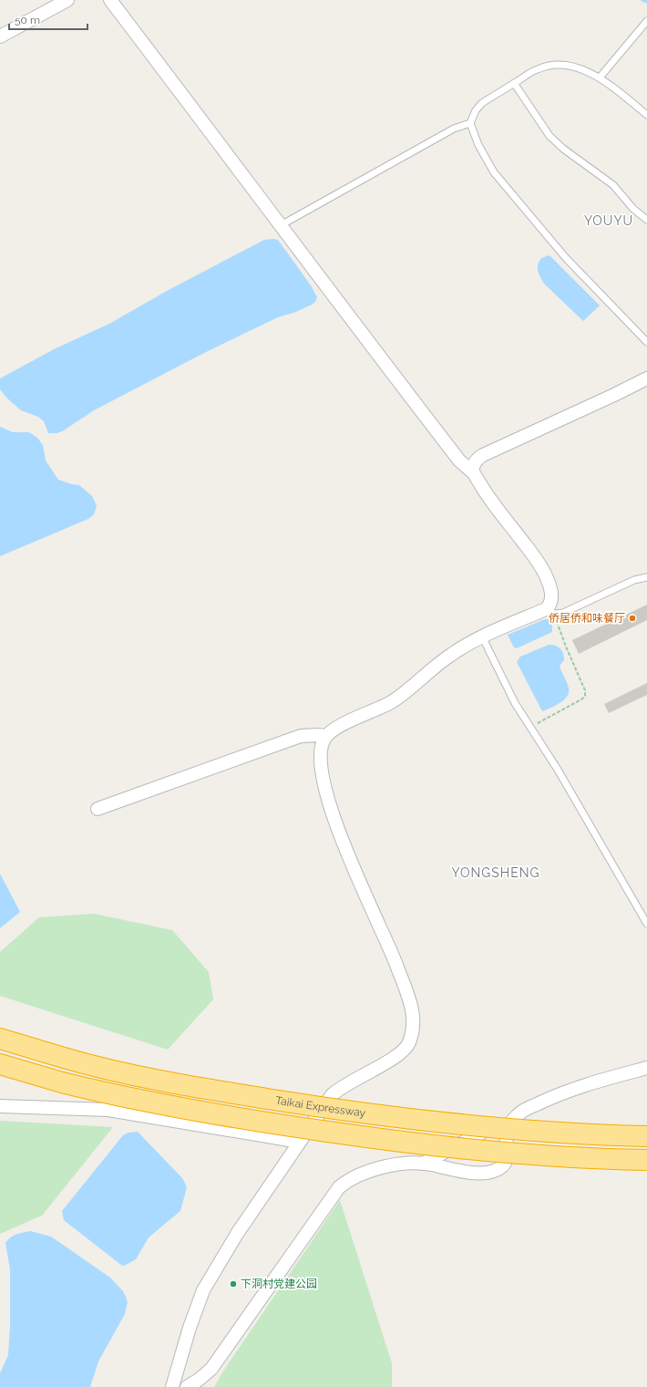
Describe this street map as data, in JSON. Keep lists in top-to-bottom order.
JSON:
{
  "streets": {
    "highway": ["Taikai Expressway"]
  },
  "districts": ["YOUYU", "YONGSHENG"],
  "places": ["侨居侨和味餐厅", "下洞村党建公园"],
  "scale_bar": "50 m"
}
